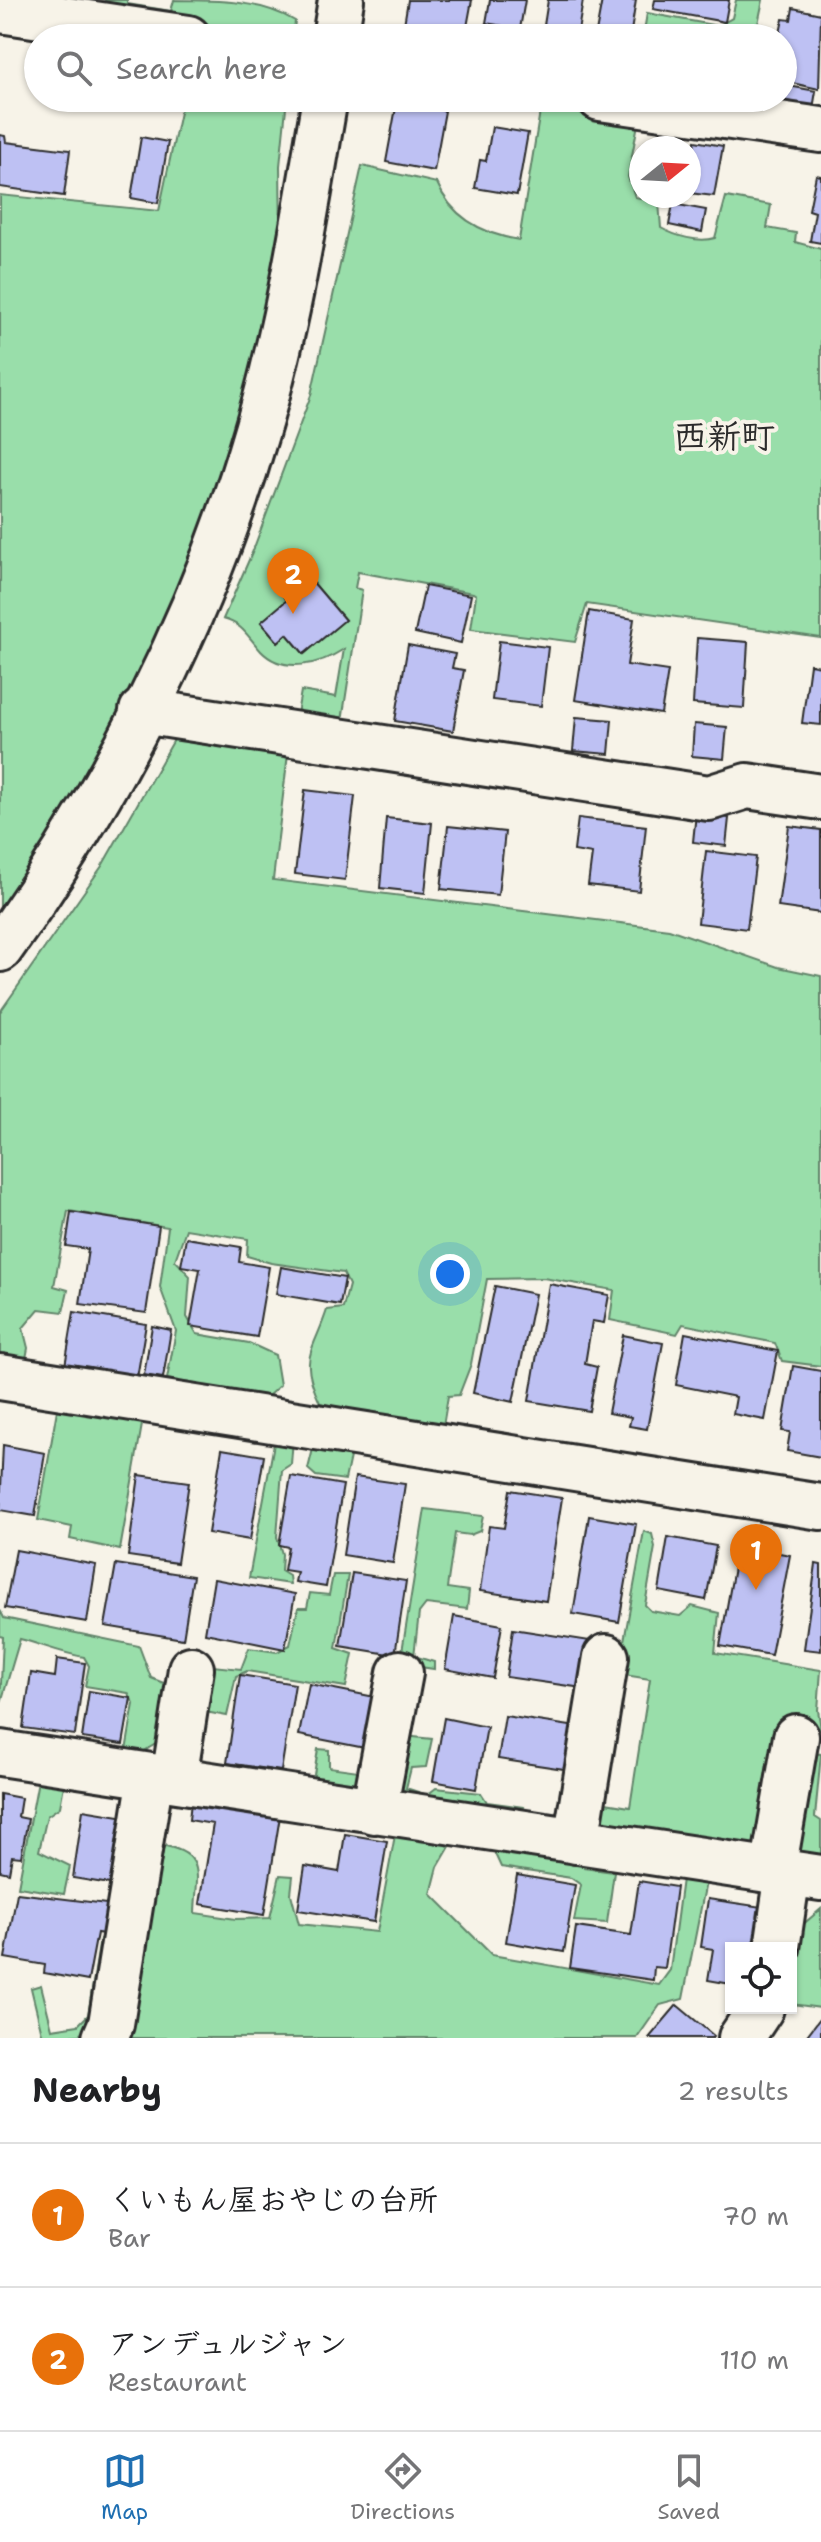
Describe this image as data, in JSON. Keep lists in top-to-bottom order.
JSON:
{
  "districts": ["西新町"],
  "north": "right",
  "page": {
    "search": "Search here",
    "pins": ["2", "1"],
    "heading": ["Nearby", "2 results"],
    "list": [
      {
        "mark": "1",
        "name": "くいもん屋おやじの台所",
        "note": "Bar",
        "value": "70 m"
      },
      {
        "mark": "2",
        "name": "アンデュルジャン",
        "note": "Restaurant",
        "value": "110 m"
      }
    ],
    "nav": ["Map", "Directions", "Saved"]
  }
}
